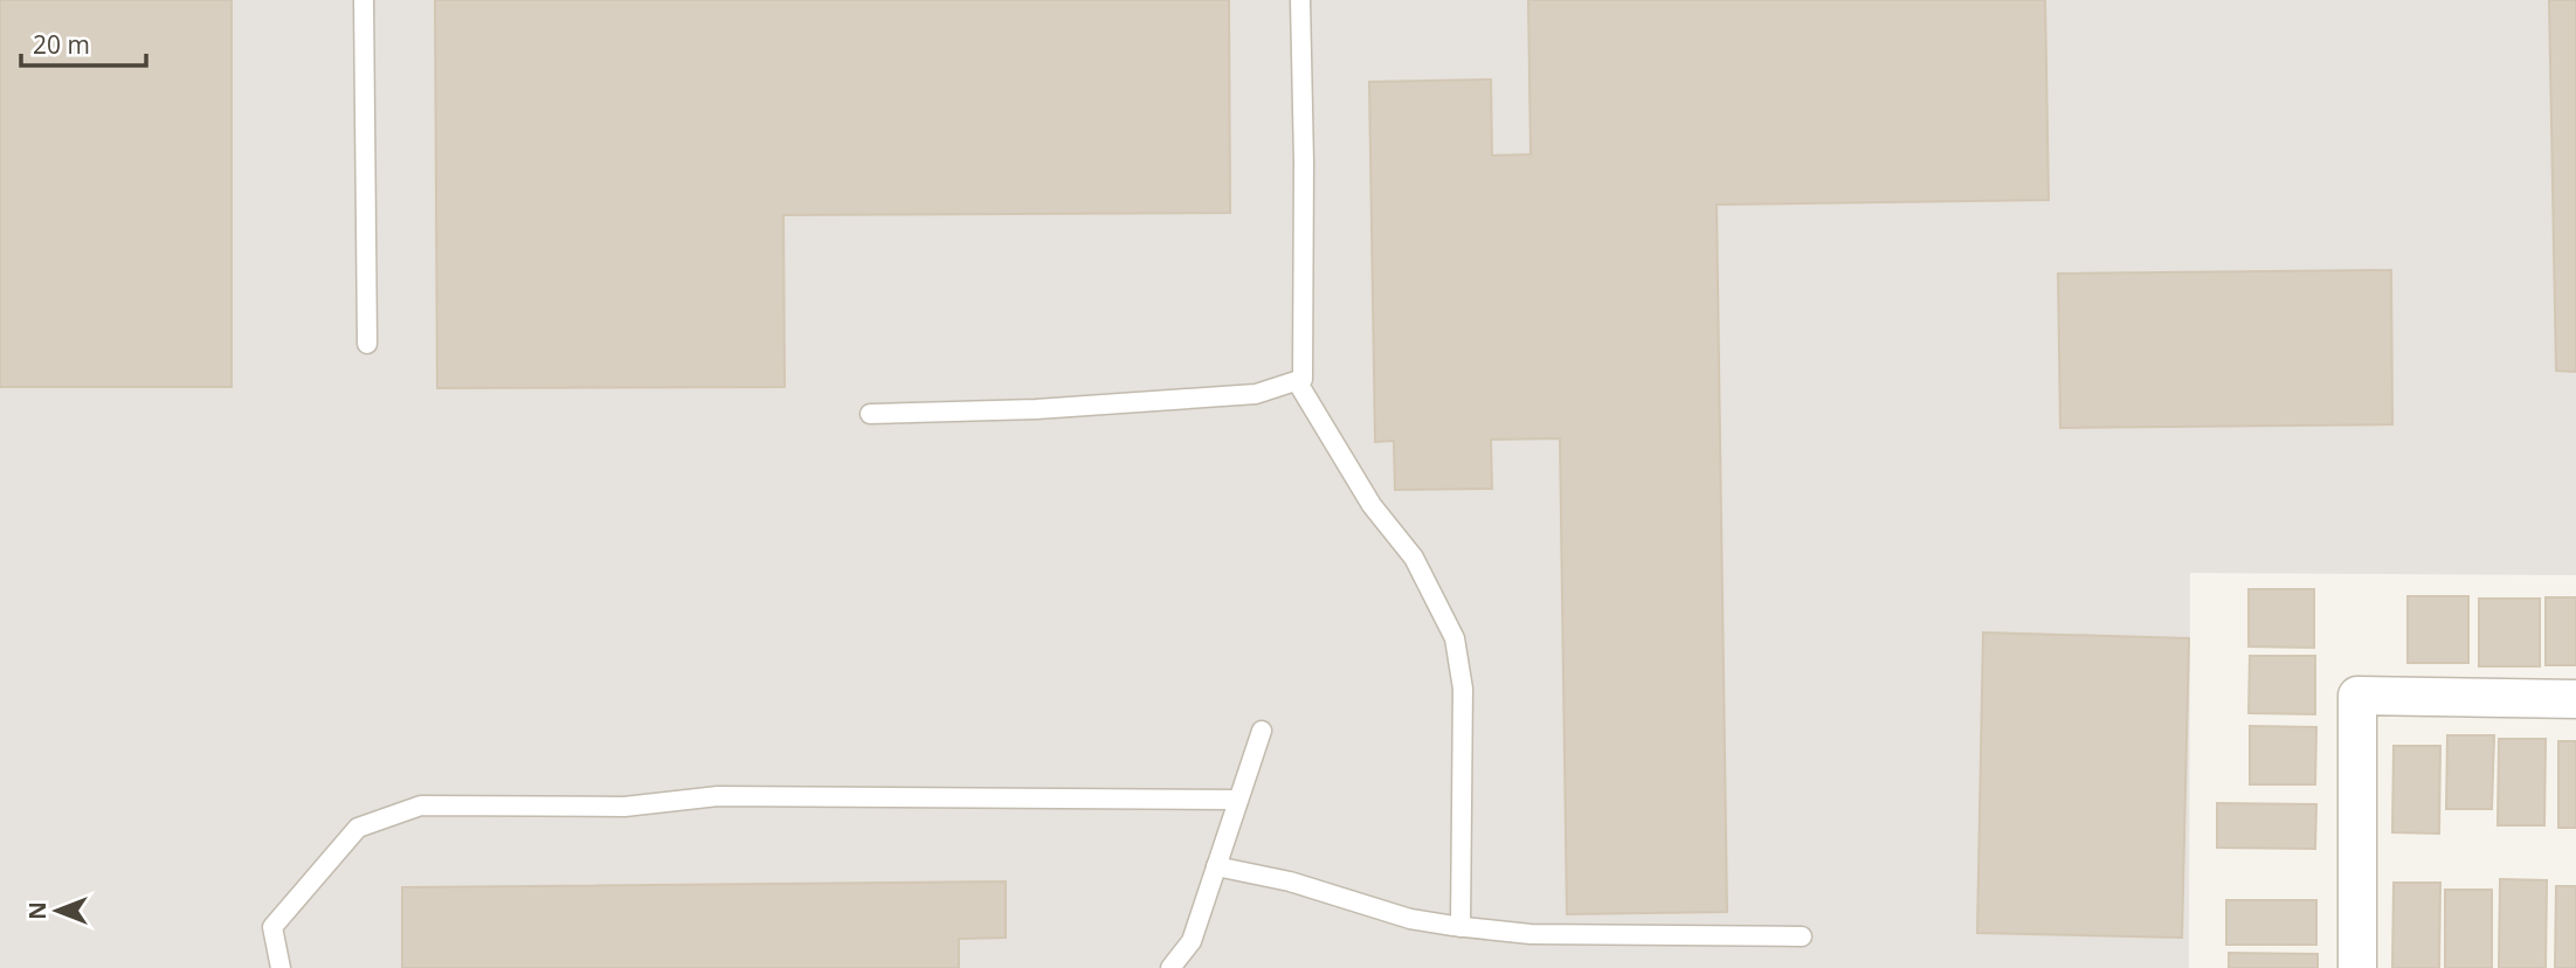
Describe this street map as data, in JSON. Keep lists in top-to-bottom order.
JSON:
{
  "scale_bar": "20 m",
  "north": "left"
}
